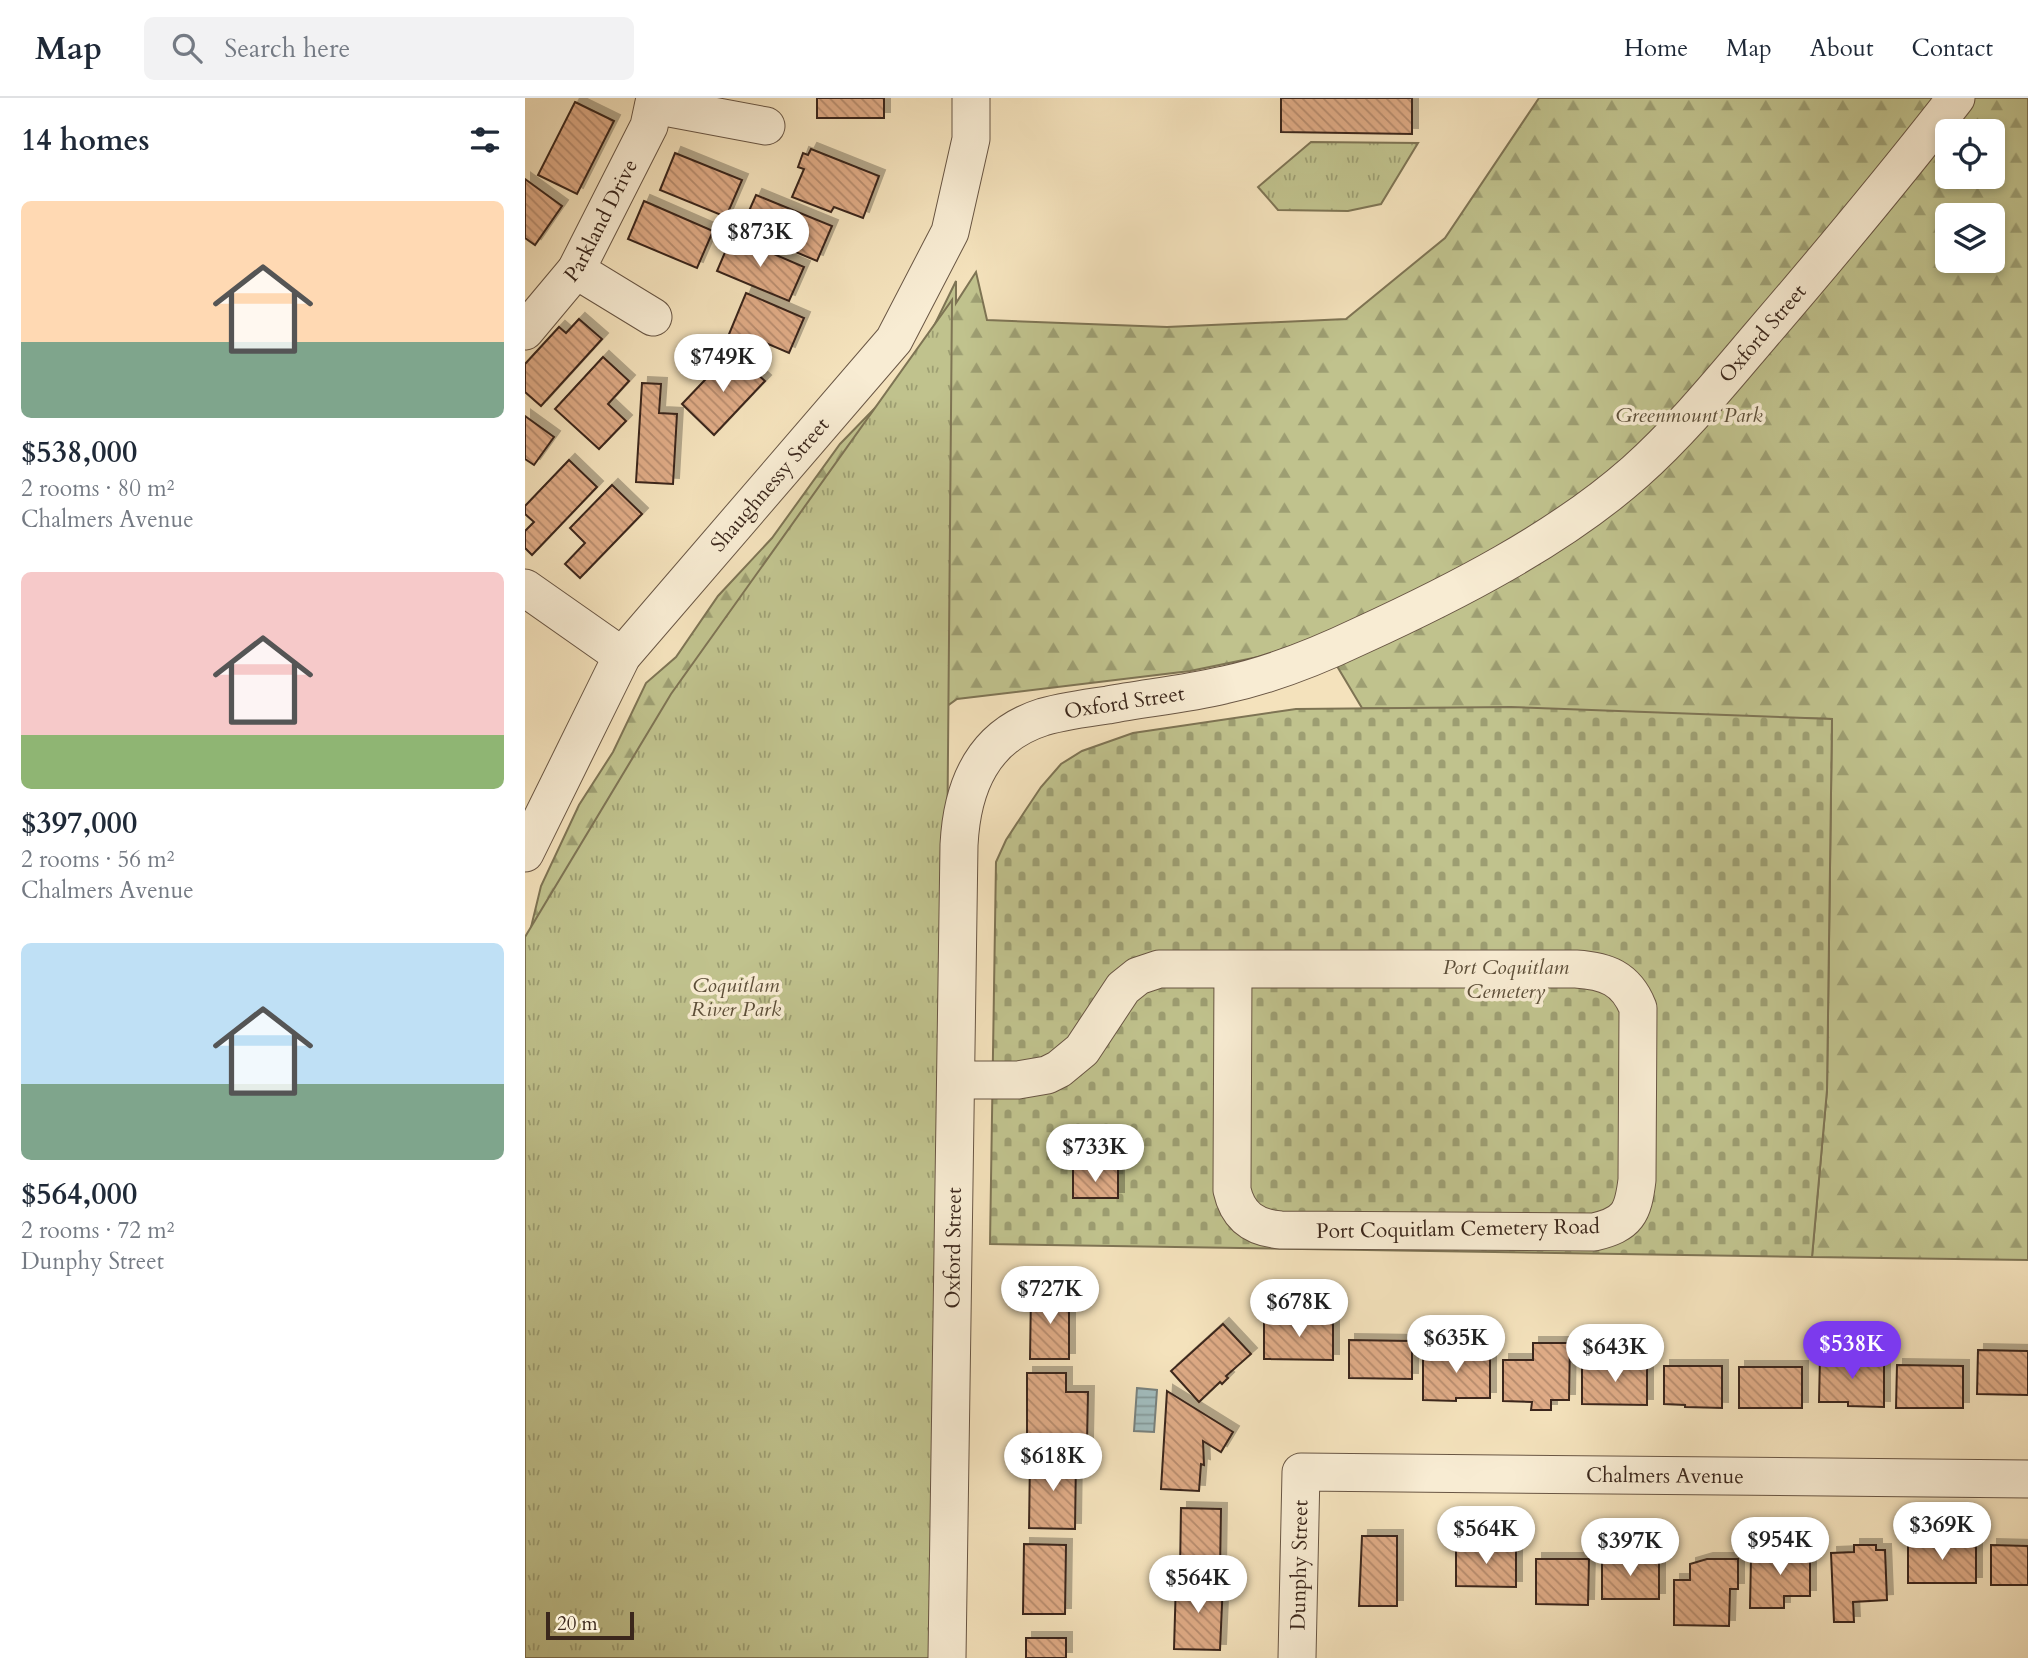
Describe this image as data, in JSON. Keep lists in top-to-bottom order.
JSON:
{
  "streets": {
    "street": [
      "Parkland Drive",
      "Oxford Street",
      "Shaughnessy Street",
      "Port Coquitlam Cemetery Road",
      "Chalmers Avenue",
      "Dunphy Street"
    ]
  },
  "crossings": [
    ["Oxford Street", "Port Coquitlam Cemetery Road"],
    ["Chalmers Avenue", "Dunphy Street"]
  ],
  "parks": ["Greenmount Park", "Port Coquitlam Cemetery", "Coquitlam River Park"],
  "scale_bar": "20 m",
  "page": {
    "header": "Map",
    "search": "Search here",
    "nav": [
      "Home",
      "Map",
      "About",
      "Contact"
    ],
    "heading": "14 homes",
    "list": [
      {
        "name": "$538,000",
        "note": "2 rooms · 80 m² · Chalmers Avenue"
      },
      {
        "name": "$397,000",
        "note": "2 rooms · 56 m² · Chalmers Avenue"
      },
      {
        "name": "$564,000",
        "note": "2 rooms · 72 m² · Dunphy Street"
      }
    ],
    "price": [
      "$873K",
      "$749K",
      "$733K",
      "$727K",
      "$678K",
      "$635K",
      "$538K",
      "$643K",
      "$618K",
      "$369K",
      "$564K",
      "$954K",
      "$397K",
      "$564K"
    ],
    "scale": "20 m"
  }
}
